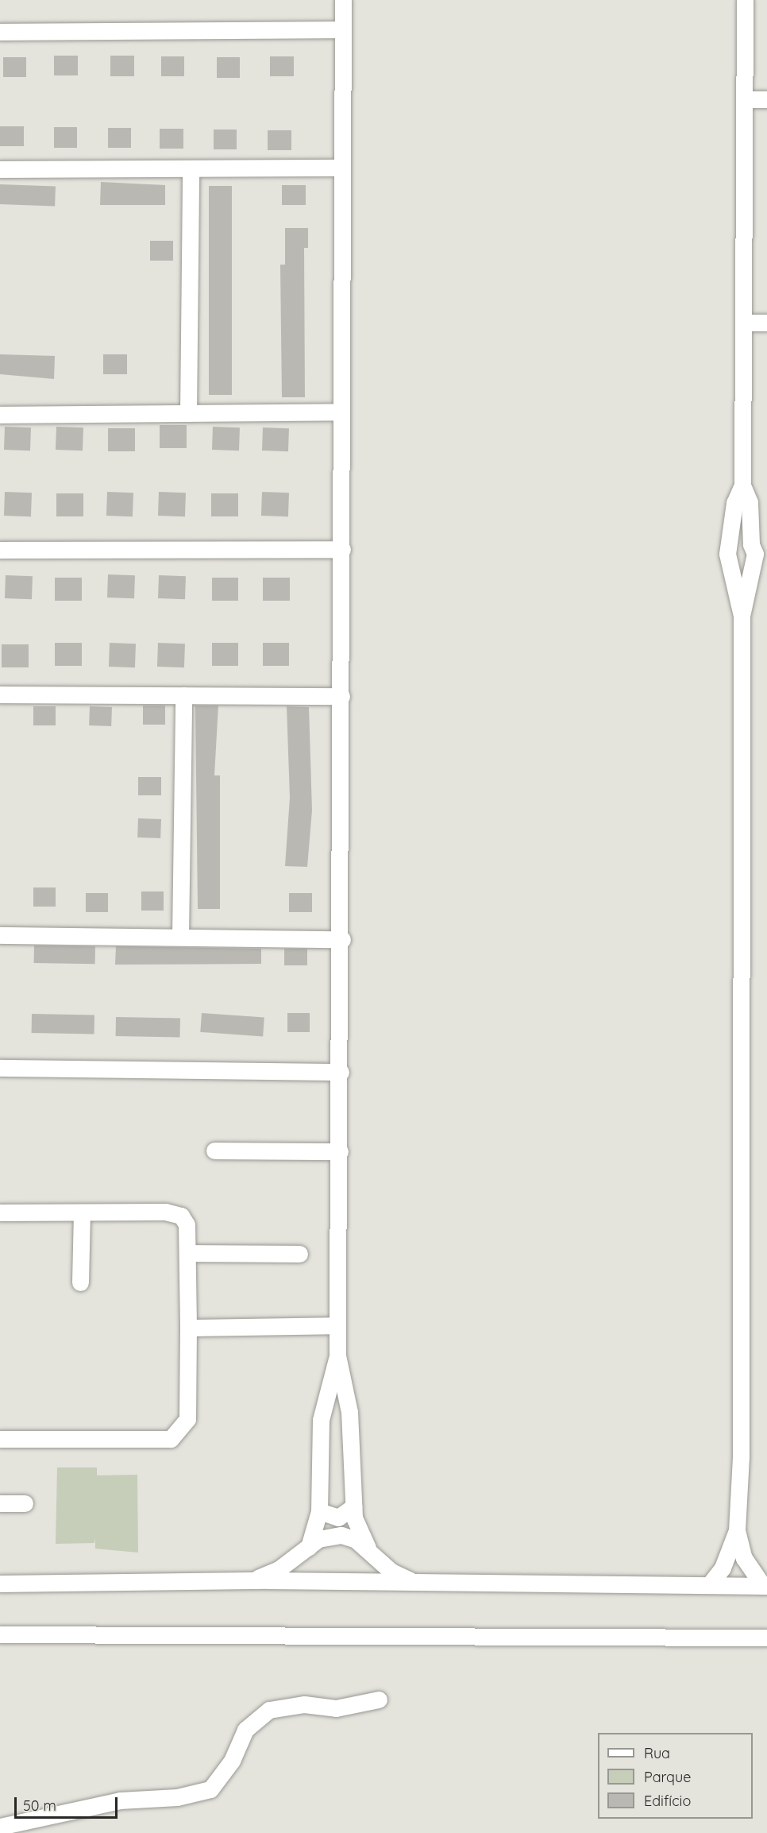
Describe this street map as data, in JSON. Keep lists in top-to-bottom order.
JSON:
{
  "legend": ["Rua", "Parque", "Edifício"],
  "scale_bar": "50 m"
}
